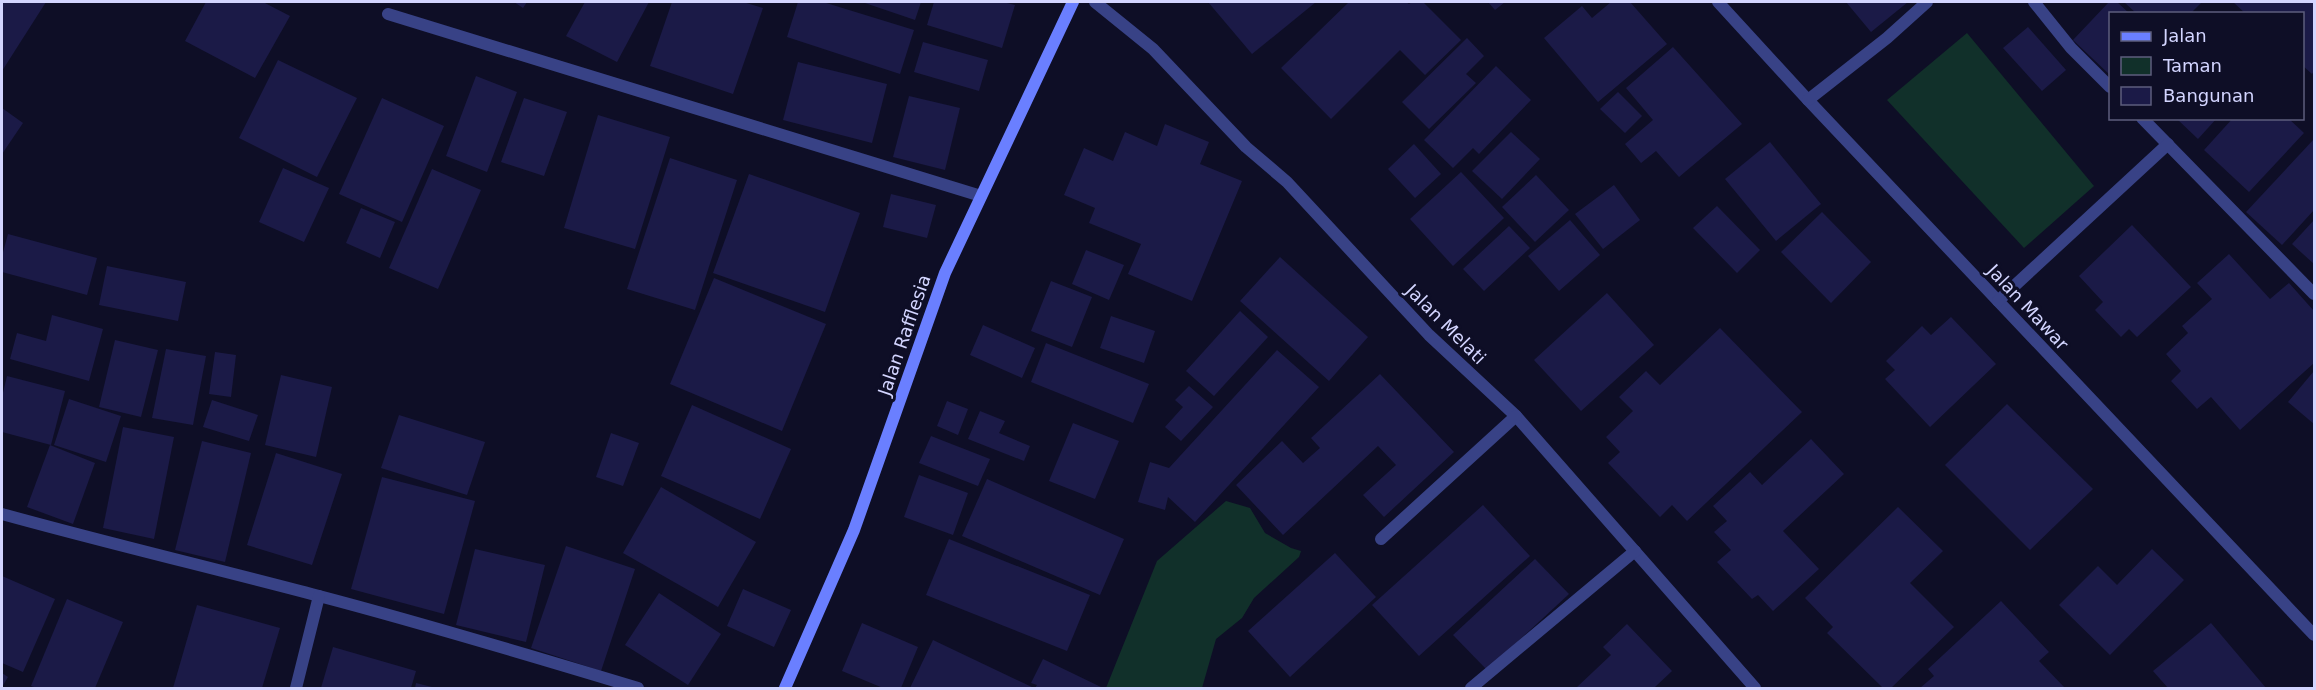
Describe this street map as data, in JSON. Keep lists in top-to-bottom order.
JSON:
{
  "streets": {
    "street": ["Jalan Mawar", "Jalan Melati", "Jalan Rafflesia"]
  },
  "legend": ["Jalan", "Taman", "Bangunan"]
}
